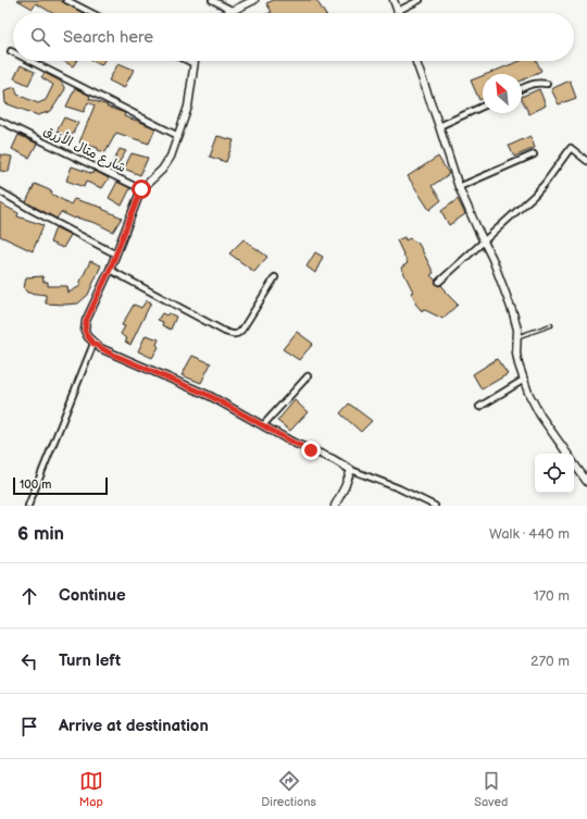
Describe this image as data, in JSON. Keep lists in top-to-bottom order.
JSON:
{
  "streets": {
    "street": ["شارع متال الأزرق"]
  },
  "scale_bar": "100 m",
  "north": "top left",
  "page": {
    "search": "Search here",
    "scale": "100 m",
    "heading": ["6 min", "Walk · 440 m"],
    "list": [
      ["Continue", "170 m"],
      ["Turn left", "270 m"],
      "Arrive at destination"
    ],
    "nav": ["Map", "Directions", "Saved"]
  }
}
